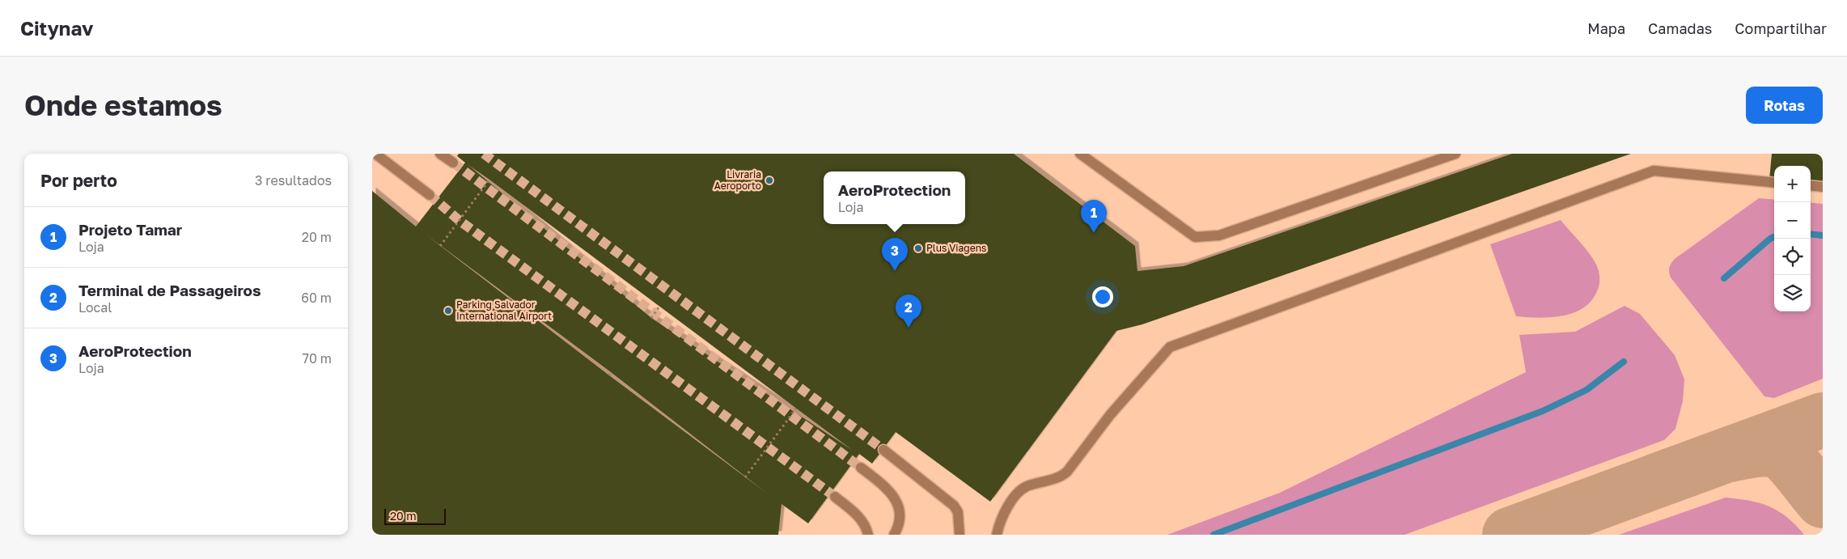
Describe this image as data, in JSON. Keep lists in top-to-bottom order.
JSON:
{
  "places": ["Livraria Aeroporto", "Plus Viagens", "Parking Salvador International Airport"],
  "scale_bar": "20 m",
  "page": {
    "header": "Citynav",
    "nav": ["Mapa", "Camadas", "Compartilhar"],
    "buttons": "Rotas",
    "title": "Onde estamos",
    "heading": ["Por perto", "3 resultados"],
    "map_buttons": ["+", "−"],
    "popup": ["AeroProtection", "Loja"],
    "pins": ["1", "3", "2"],
    "list": [
      {
        "mark": "1",
        "name": "Projeto Tamar",
        "note": "Loja",
        "value": "20 m"
      },
      {
        "mark": "2",
        "name": "Terminal de Passageiros",
        "note": "Local",
        "value": "60 m"
      },
      {
        "mark": "3",
        "name": "AeroProtection",
        "note": "Loja",
        "value": "70 m"
      }
    ],
    "scale": "20 m"
  }
}
